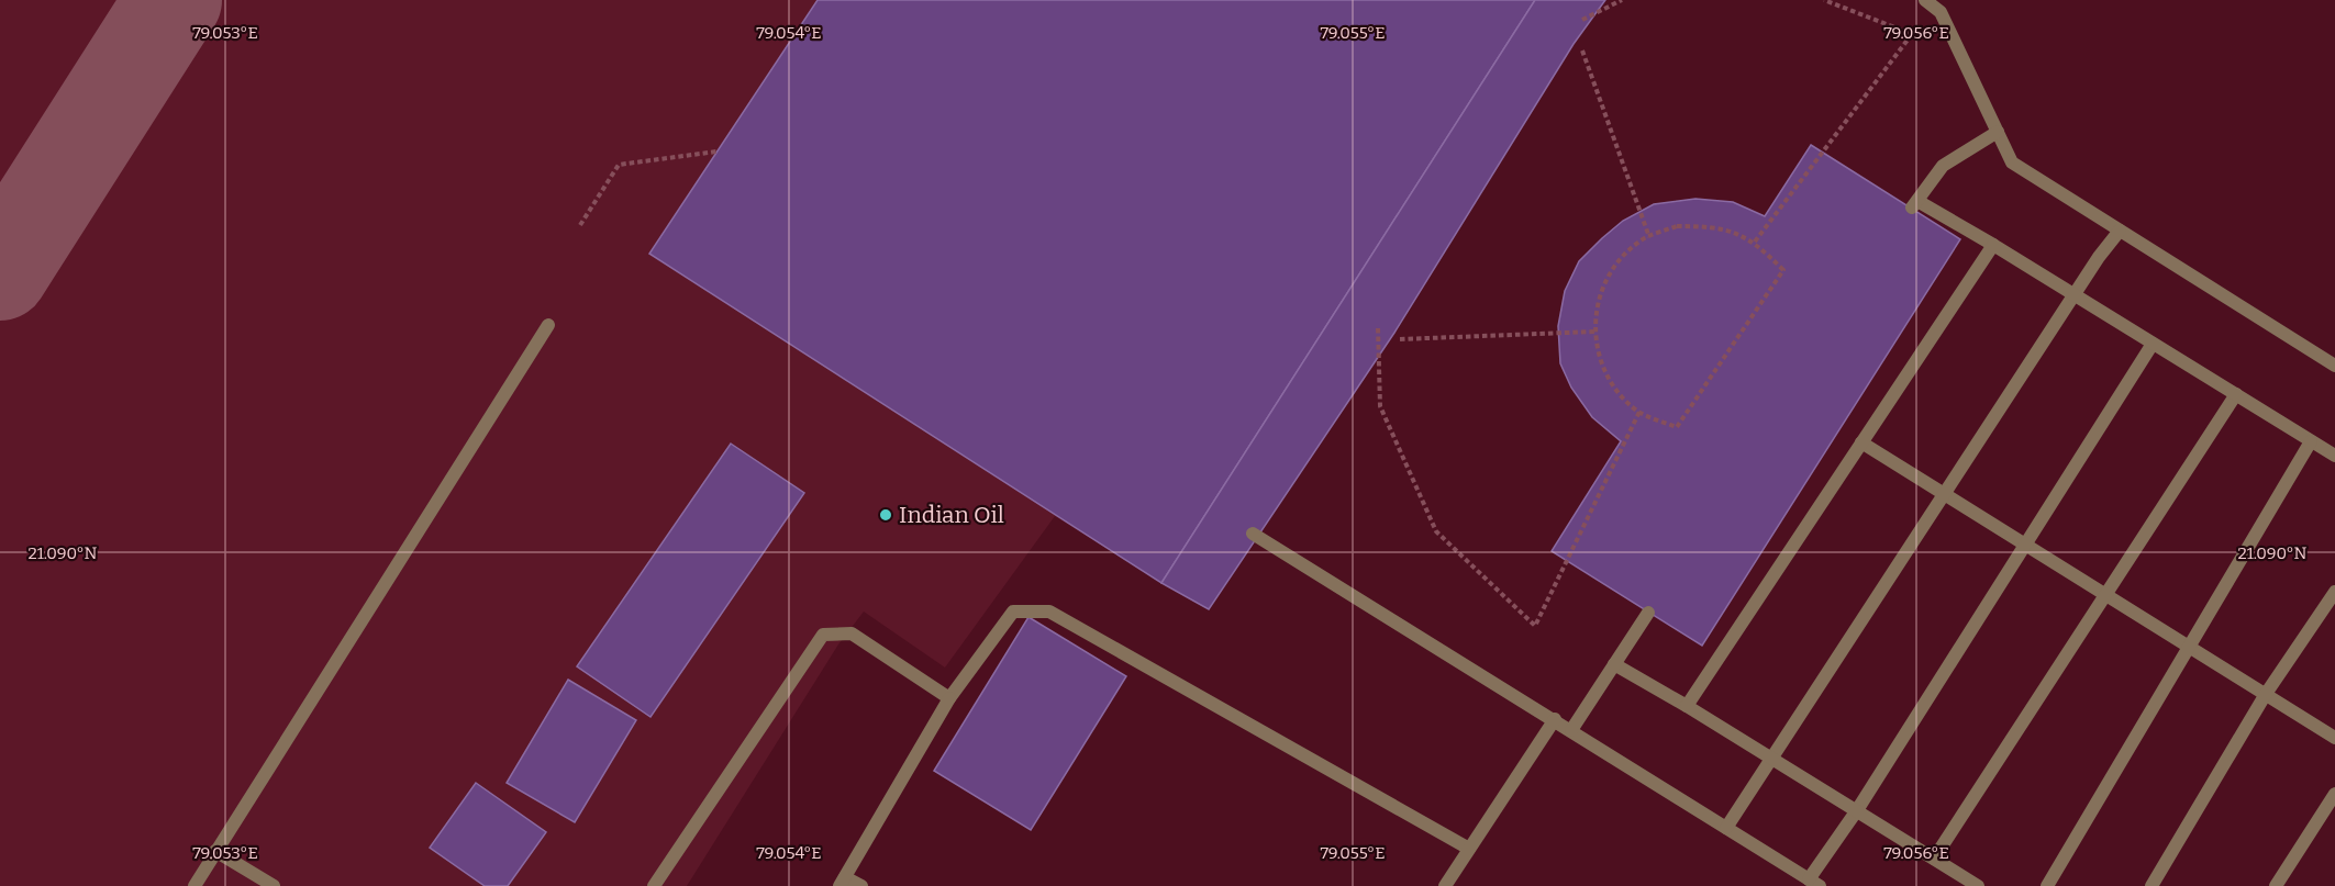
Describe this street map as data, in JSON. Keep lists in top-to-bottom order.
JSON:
{
  "places": ["Indian Oil"],
  "coordinates": [
    "79.053°E",
    "79.054°E",
    "79.055°E",
    "79.056°E",
    "21.090°N"
  ]
}
